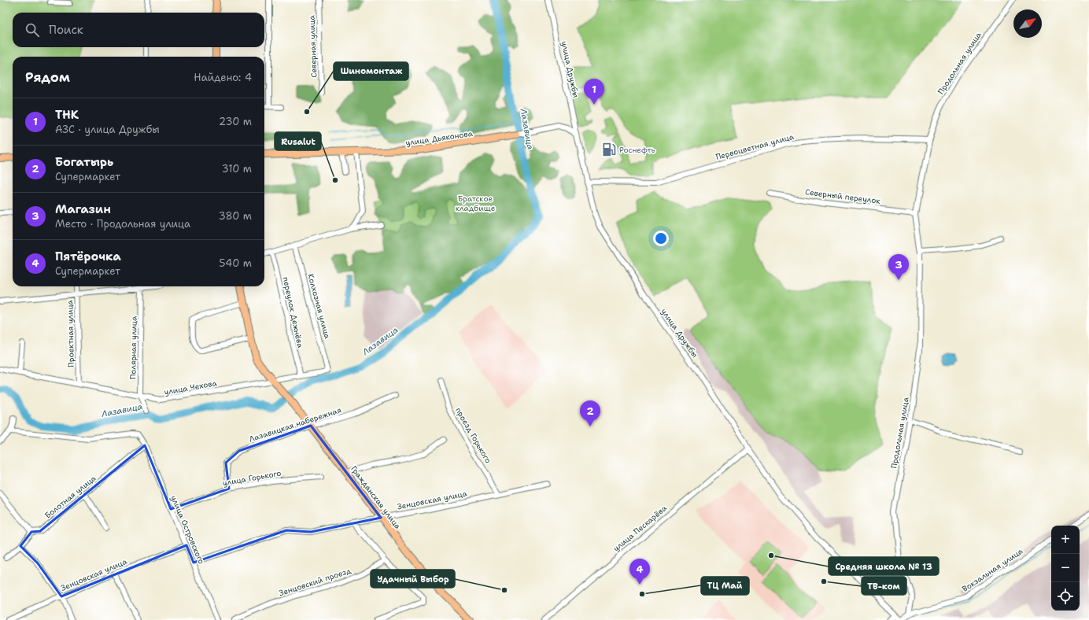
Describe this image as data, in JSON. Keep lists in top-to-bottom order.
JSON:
{
  "streets": {
    "main road": ["улица Дьяконова", "Гражданская улица"],
    "street": [
      "Северная улица",
      "Продольная улица",
      "улица Дружбы",
      "Первоцветная улица",
      "Северный переулок",
      "Колхозная улица",
      "переулок Дежнёва",
      "Проектная улица",
      "Полярная улица",
      "улица Чехова",
      "Лазавицкая набережная",
      "проезд Горького",
      "улица Горького",
      "Болотная улица",
      "Зенцовская улица",
      "улица Пескарёва",
      "улица Островского",
      "Вокзальная улица",
      "Зенцовский проезд"
    ]
  },
  "crossings": [
    ["Продольная улица", "Первоцветная улица"],
    ["Продольная улица", "Северный переулок"],
    ["Продольная улица", "Вокзальная улица"],
    ["улица Дружбы", "улица Дьяконова"],
    ["улица Дружбы", "Первоцветная улица"],
    ["улица Дружбы", "улица Пескарёва"],
    ["улица Дружбы", "Вокзальная улица"],
    ["Колхозная улица", "улица Чехова"],
    ["переулок Дежнёва", "улица Чехова"],
    ["Проектная улица", "улица Чехова"],
    ["Полярная улица", "улица Чехова"],
    ["улица Чехова", "Гражданская улица"],
    ["Лазавицкая набережная", "улица Горького"],
    ["Лазавицкая набережная", "Гражданская улица"],
    ["проезд Горького", "Зенцовская улица"],
    ["улица Горького", "улица Островского"],
    ["Болотная улица", "улица Островского"],
    ["Гражданская улица", "Зенцовская улица"],
    ["Зенцовская улица", "улица Островского"]
  ],
  "water": ["Лазавица"],
  "parks": ["Братское кладбище"],
  "places": {
    "other": [
      "Шиномонтаж",
      "Rusalut",
      "Средняя школа № 13",
      "ТВ-ком",
      "Удачный Выбор",
      "ТЦ Май"
    ],
    "fuel station": ["Роснефть"]
  },
  "north": "top right",
  "page": {
    "search": "Поиск",
    "heading": ["Рядом", "Найдено: 4"],
    "pins": [
      "1",
      "3",
      "2",
      "4"
    ],
    "list": [
      {
        "mark": "1",
        "name": "ТНК",
        "note": "АЗС · улица Дружбы",
        "value": "230 m"
      },
      {
        "mark": "2",
        "name": "Богатырь",
        "note": "Супермаркет",
        "value": "310 m"
      },
      {
        "mark": "3",
        "name": "Магазин",
        "note": "Место · Продольная улица",
        "value": "380 m"
      },
      {
        "mark": "4",
        "name": "Пятёрочка",
        "note": "Супермаркет",
        "value": "540 m"
      }
    ],
    "map_buttons": ["+", "−"]
  }
}
